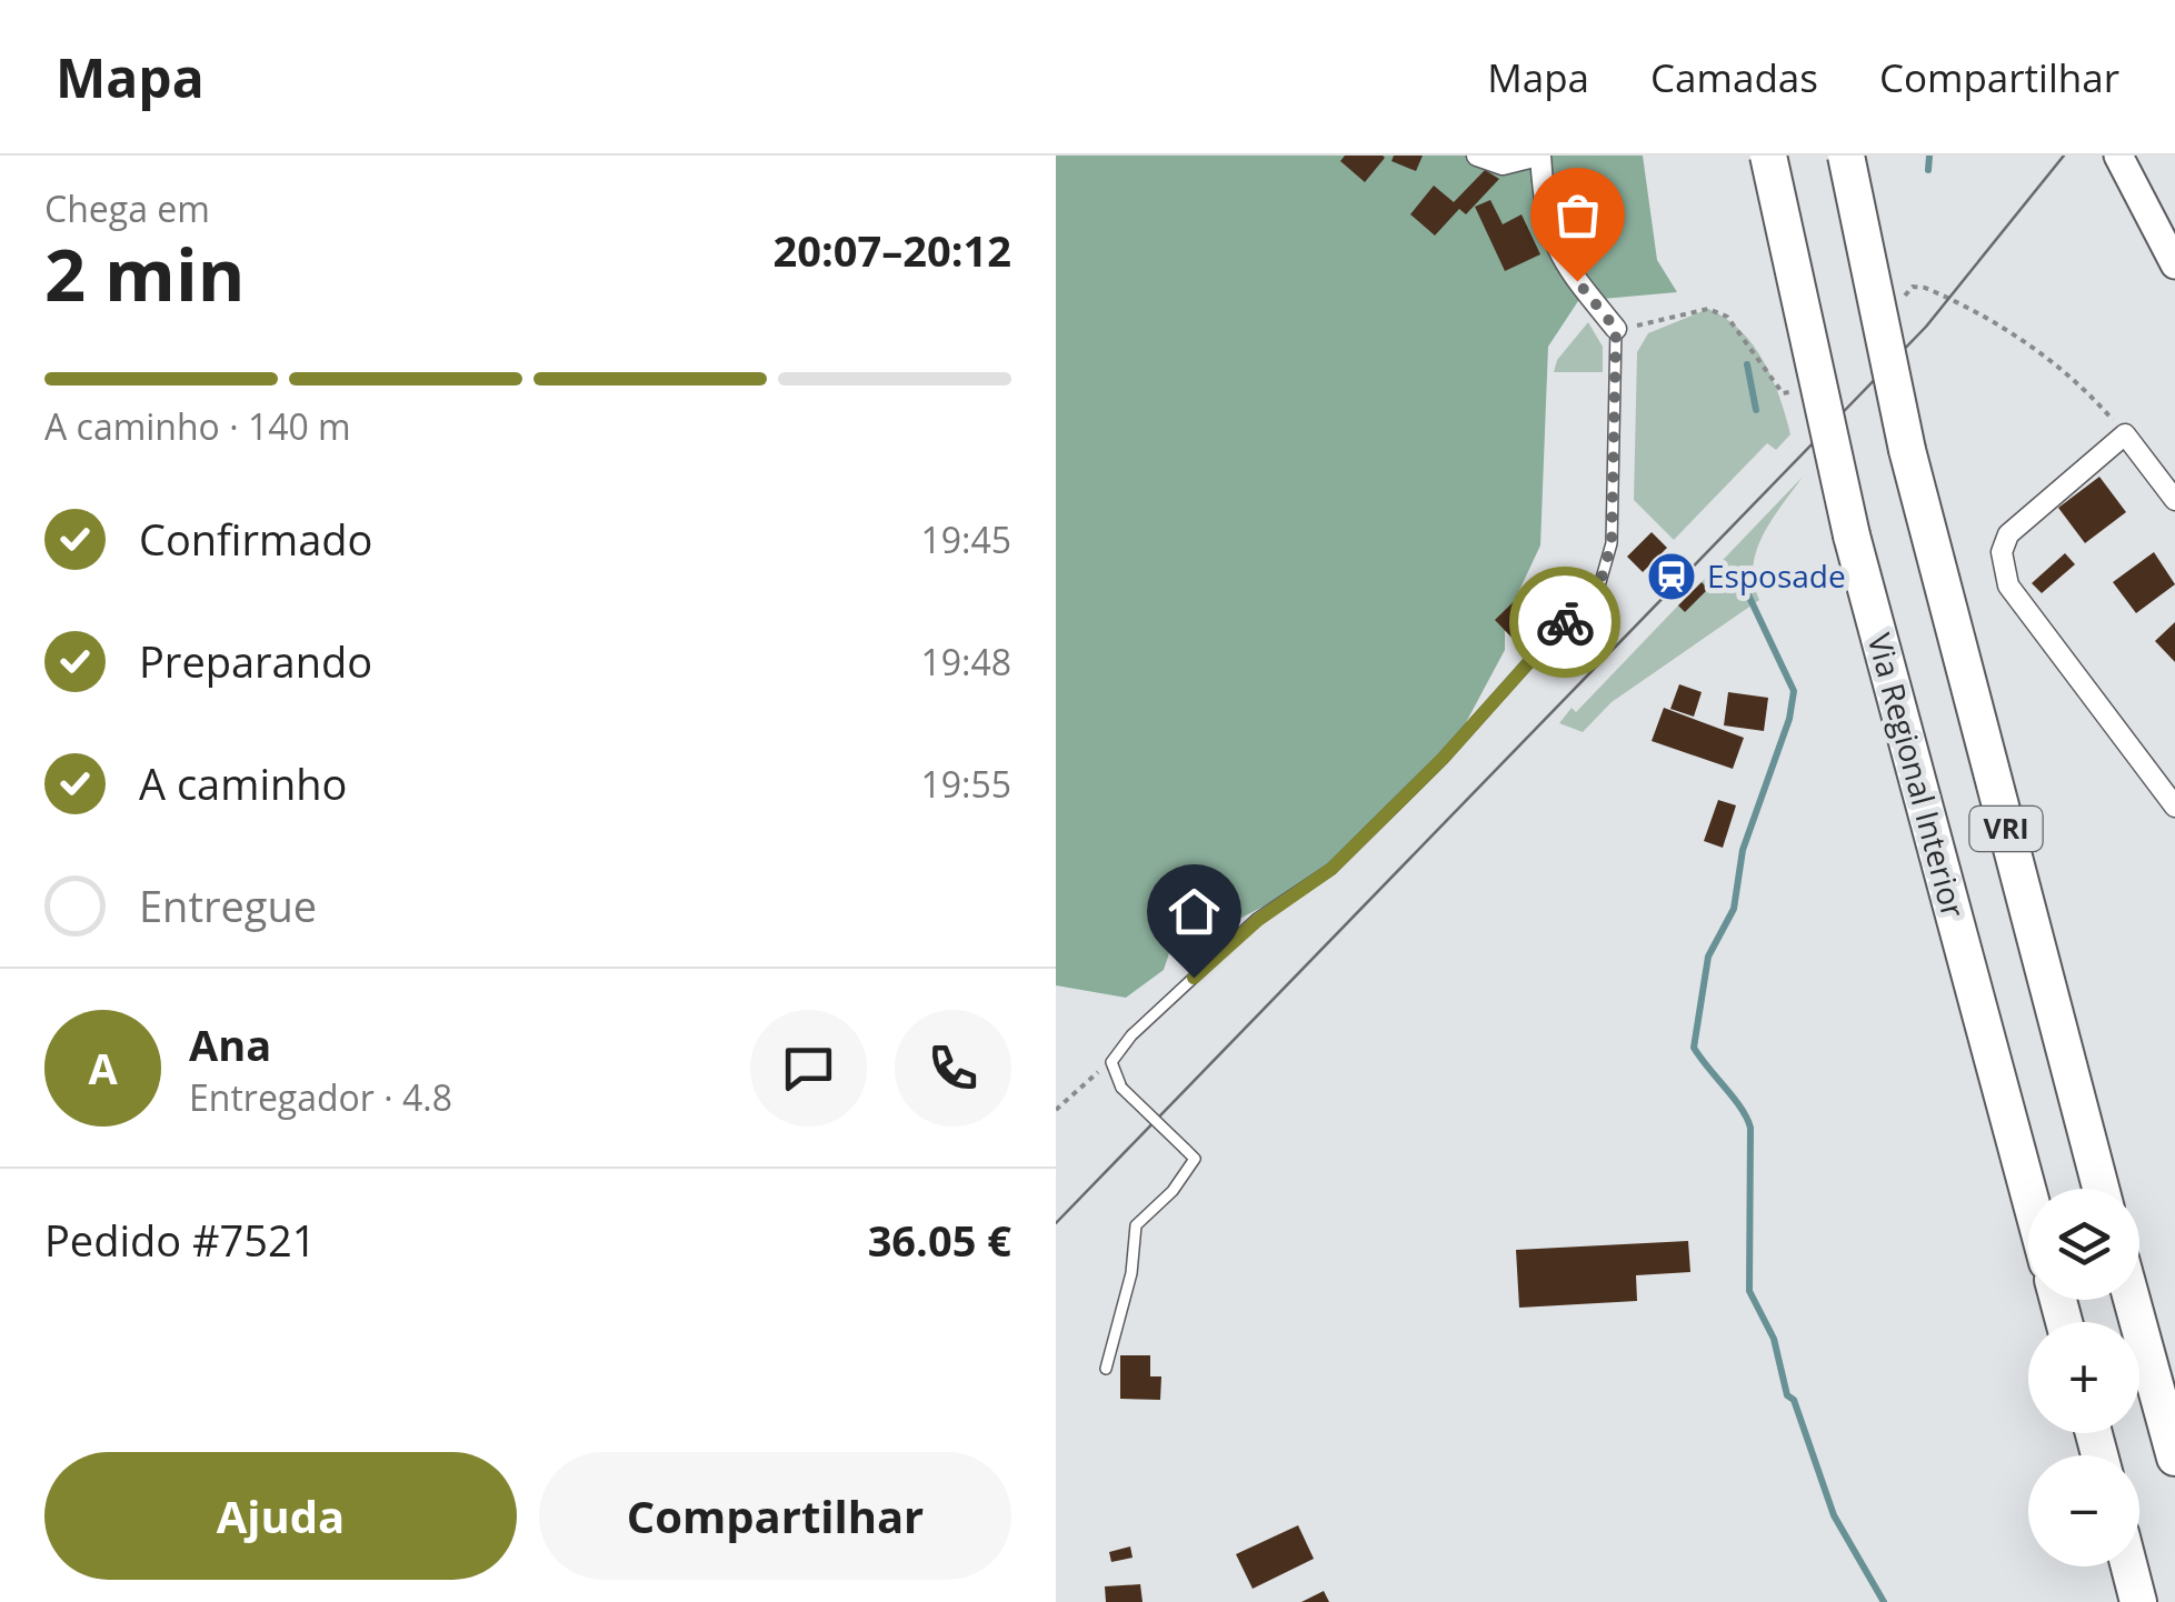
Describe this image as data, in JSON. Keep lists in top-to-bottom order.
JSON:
{
  "streets": {
    "highway": ["Via Regional Interior", "VRI"]
  },
  "places": {
    "station": ["Esposade"]
  },
  "page": {
    "header": "Mapa",
    "nav": ["Mapa", "Camadas", "Compartilhar"],
    "heading": ["2 min", "Chega em", "20:07–20:12"],
    "panel": [
      "Ana",
      "Entregador · 4.8",
      "Pedido #7521",
      "36.05 €"
    ],
    "bar": "A caminho · 140 m",
    "list": [
      ["Confirmado", "19:45"],
      ["Preparando", "19:48"],
      ["A caminho", "19:55"],
      "Entregue"
    ],
    "round": "A",
    "map_buttons": ["+", "−"],
    "buttons": ["Ajuda", "Compartilhar"]
  }
}
